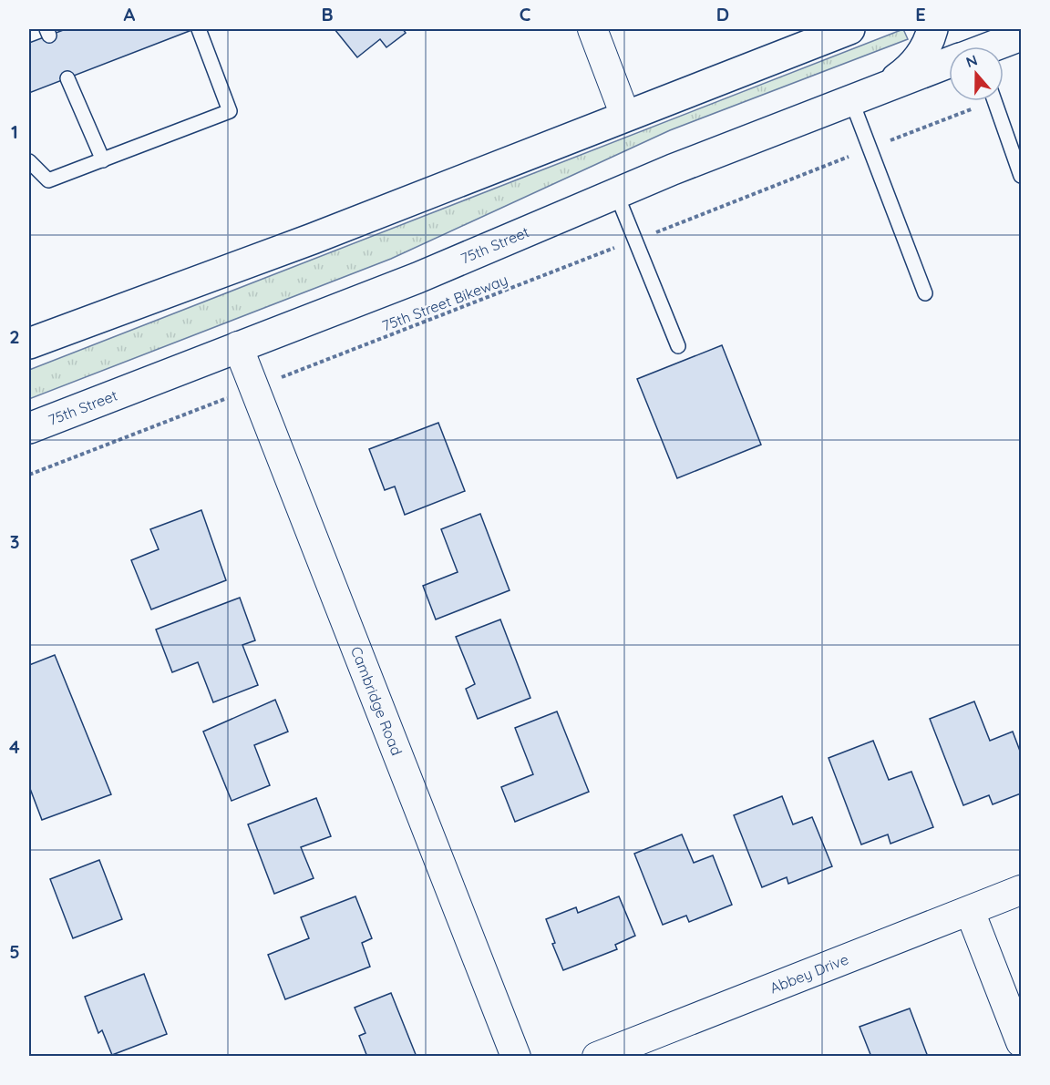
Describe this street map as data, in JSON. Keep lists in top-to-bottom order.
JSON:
{
  "streets": {
    "main road": ["75th Street"],
    "street": ["Cambridge Road", "Abbey Drive"],
    "path": ["75th Street Bikeway"]
  },
  "crossings": [
    ["75th Street", "Cambridge Road"]
  ],
  "north": "top",
  "grid": {
    "columns": [
      "A",
      "B",
      "C",
      "D",
      "E"
    ],
    "rows": [
      "1",
      "2",
      "3",
      "4",
      "5"
    ]
  }
}
